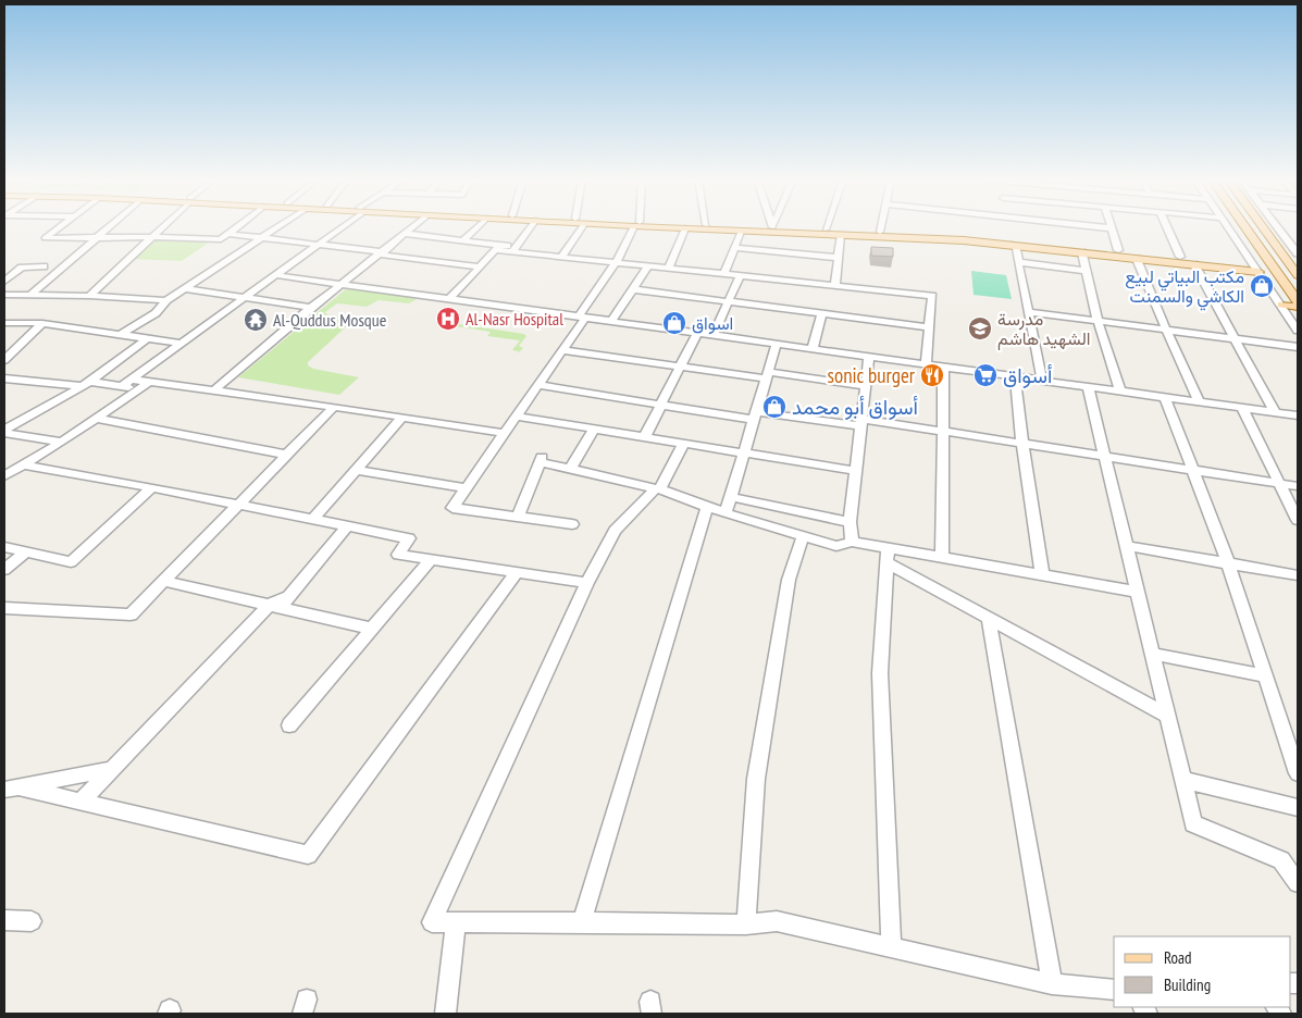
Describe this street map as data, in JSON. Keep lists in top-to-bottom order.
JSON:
{
  "places": {
    "shop": ["مكتب البياتي لبيع الكاشي والسمنت", "اسواق", "أسواق أبو محمد"],
    "hospital": ["Al-Nasr Hospital"],
    "temple": ["Al-Quddus Mosque"],
    "school or university": ["مدرسة الشهيد هاشم"],
    "restaurant": ["sonic burger"],
    "supermarket": ["أسواق"]
  },
  "legend": ["Road", "Building"]
}
